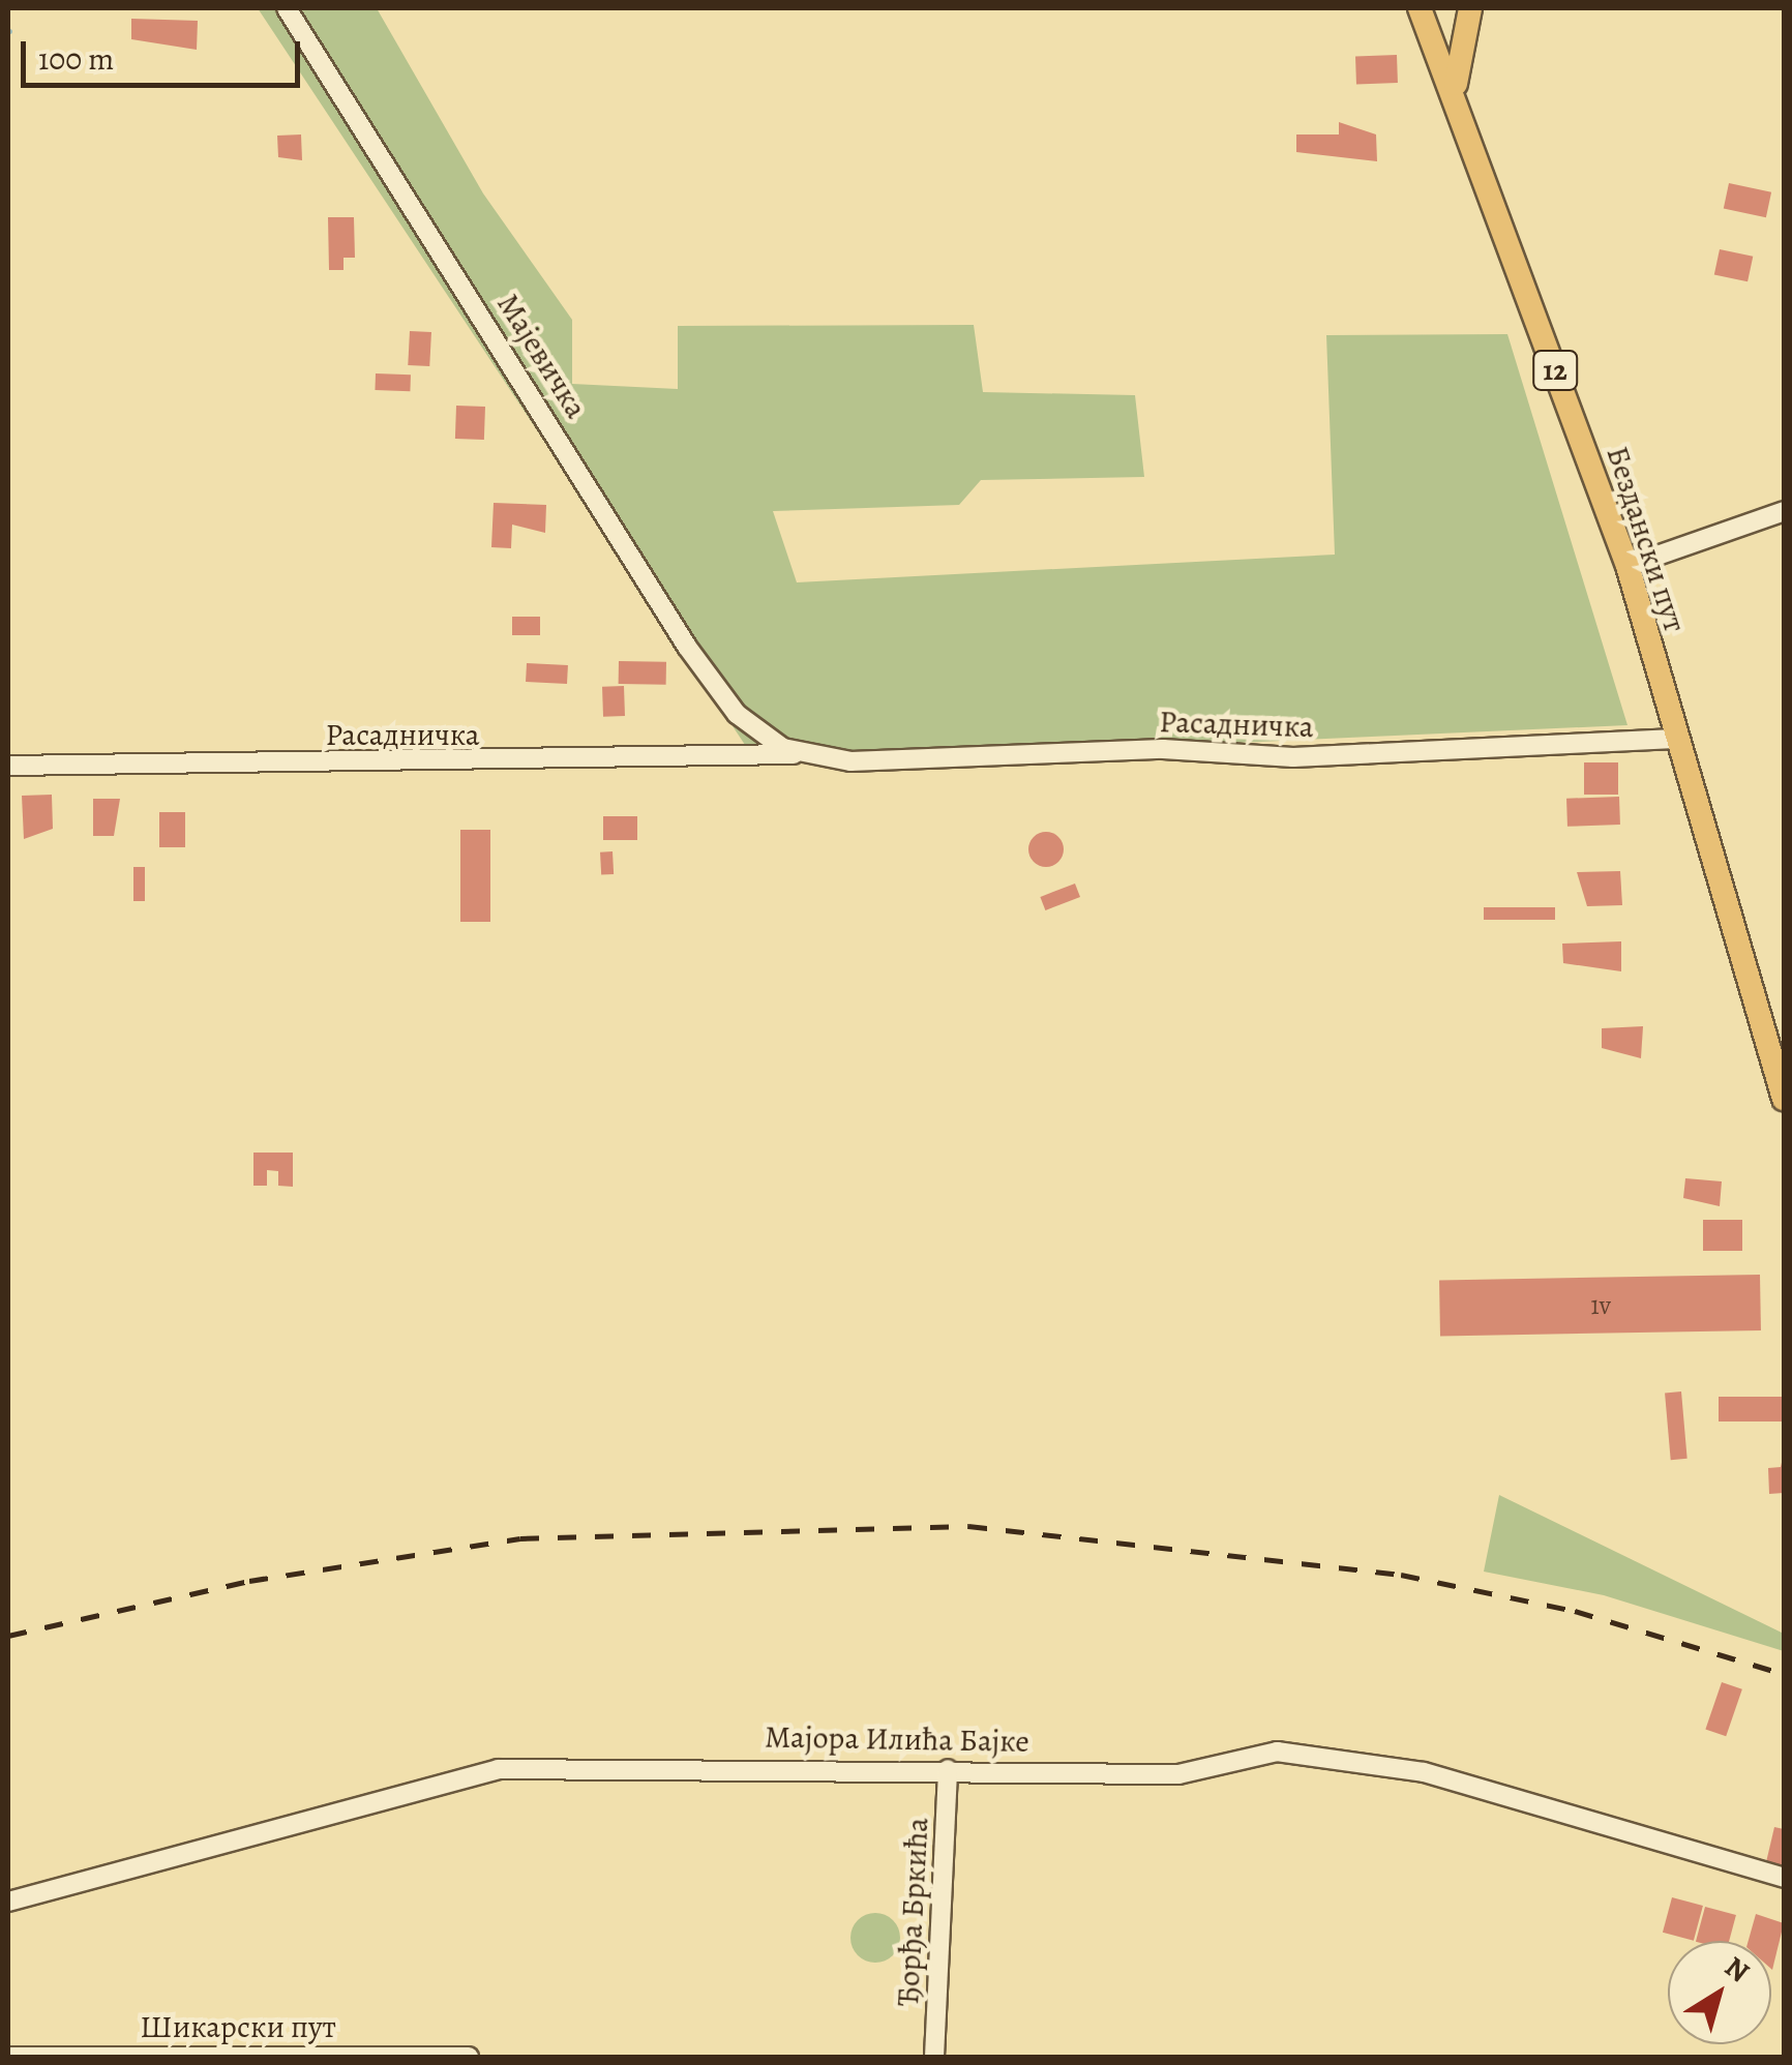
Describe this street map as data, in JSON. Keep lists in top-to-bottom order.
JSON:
{
  "streets": {
    "main road": ["12", "Бездански пут"],
    "street": [
      "Мајевичка",
      "Расадничка",
      "Мајора Илића Бајке",
      "Ђорђа Бркића",
      "Шикарски пут"
    ]
  },
  "crossings": [
    ["Мајевичка", "Расадничка"],
    ["12", "Бездански пут"],
    ["Бездански пут", "Расадничка"],
    ["Мајора Илића Бајке", "Ђорђа Бркића"]
  ],
  "house_numbers": ["1v"],
  "scale_bar": "100 m",
  "north": "top right"
}
